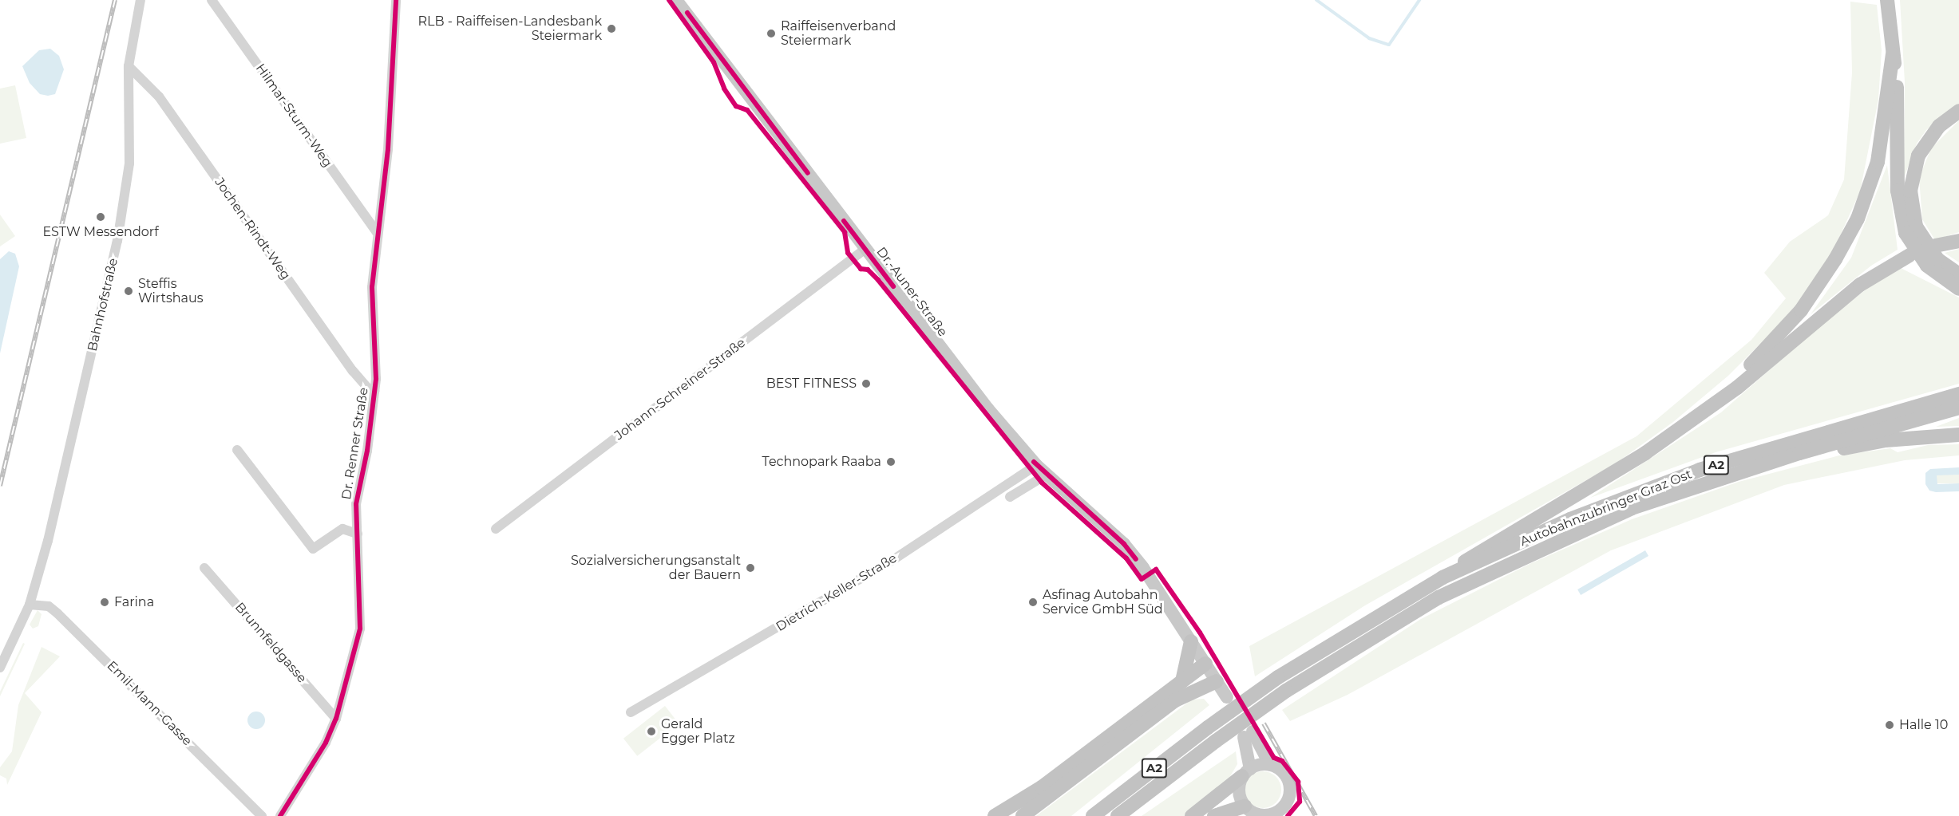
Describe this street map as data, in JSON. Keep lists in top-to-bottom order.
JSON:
{
  "streets": {
    "highway": ["A2", "Autobahnzubringer Graz Ost"],
    "main road": ["Dr.-Auner-Straße"],
    "street": [
      "Hilmar-Sturm-Weg",
      "Jochen-Rindt-Weg",
      "Bahnhofstraße",
      "Johann-Schreiner-Straße",
      "Dr. Renner Straße",
      "Dietrich-Keller-Straße",
      "Brunnfeldgasse",
      "Emil-Mann-Gasse"
    ]
  },
  "crossings": [
    ["Hilmar-Sturm-Weg", "Dr. Renner Straße"],
    ["Jochen-Rindt-Weg", "Bahnhofstraße"],
    ["Jochen-Rindt-Weg", "Dr. Renner Straße"],
    ["Dr.-Auner-Straße", "Johann-Schreiner-Straße"],
    ["Dr.-Auner-Straße", "Dietrich-Keller-Straße"],
    ["Bahnhofstraße", "Emil-Mann-Gasse"],
    ["Dr. Renner Straße", "Brunnfeldgasse"]
  ],
  "places": [
    "RLB - Raiffeisen-Landesbank Steiermark",
    "Raiffeisenverband Steiermark",
    "ESTW Messendorf",
    "Steffis Wirtshaus",
    "BEST FITNESS",
    "Technopark Raaba",
    "Sozialversicherungsanstalt der Bauern",
    "Farina",
    "Asfinag Autobahn Service GmbH Süd",
    "Halle 10",
    "Gerald Egger Platz"
  ]
}
